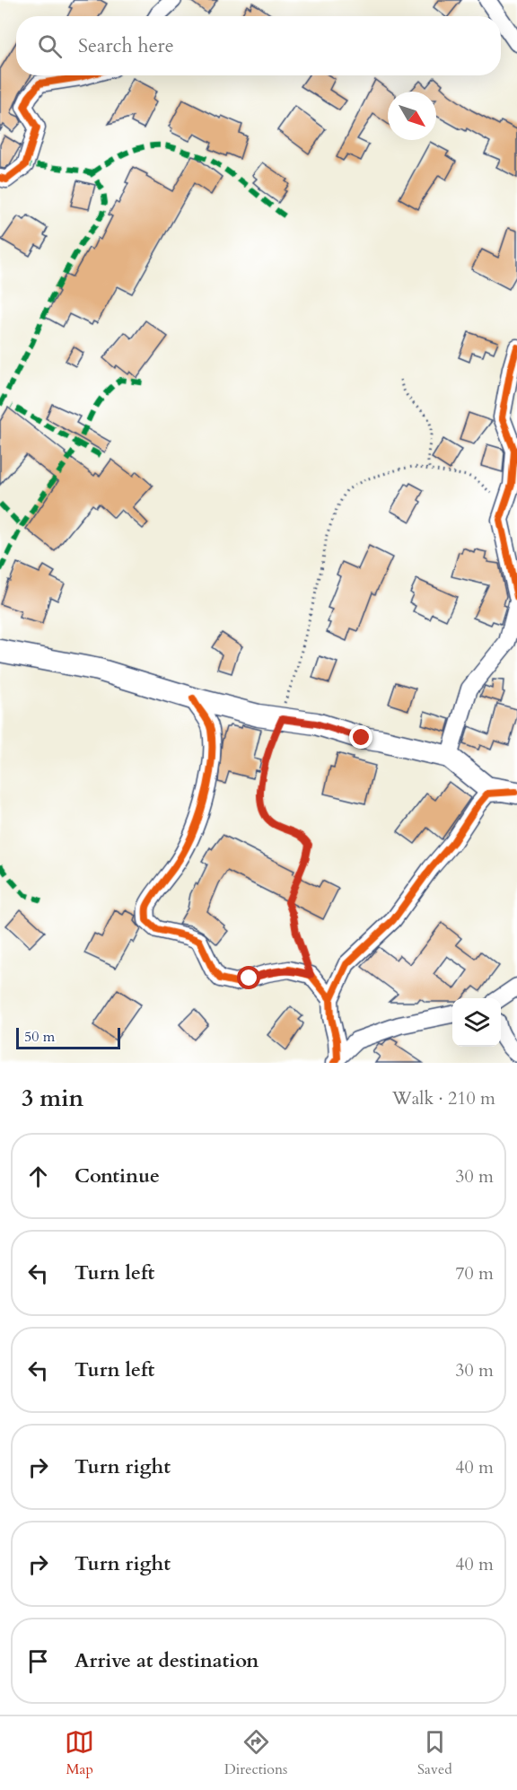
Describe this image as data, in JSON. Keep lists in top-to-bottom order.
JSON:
{
  "scale_bar": "50 m",
  "north": "bottom right",
  "page": {
    "search": "Search here",
    "scale": "50 m",
    "heading": ["3 min", "Walk · 210 m"],
    "list": [
      ["Continue", "30 m"],
      ["Turn left", "70 m"],
      ["Turn left", "30 m"],
      ["Turn right", "40 m"],
      ["Turn right", "40 m"],
      "Arrive at destination"
    ],
    "nav": ["Map", "Directions", "Saved"]
  }
}
